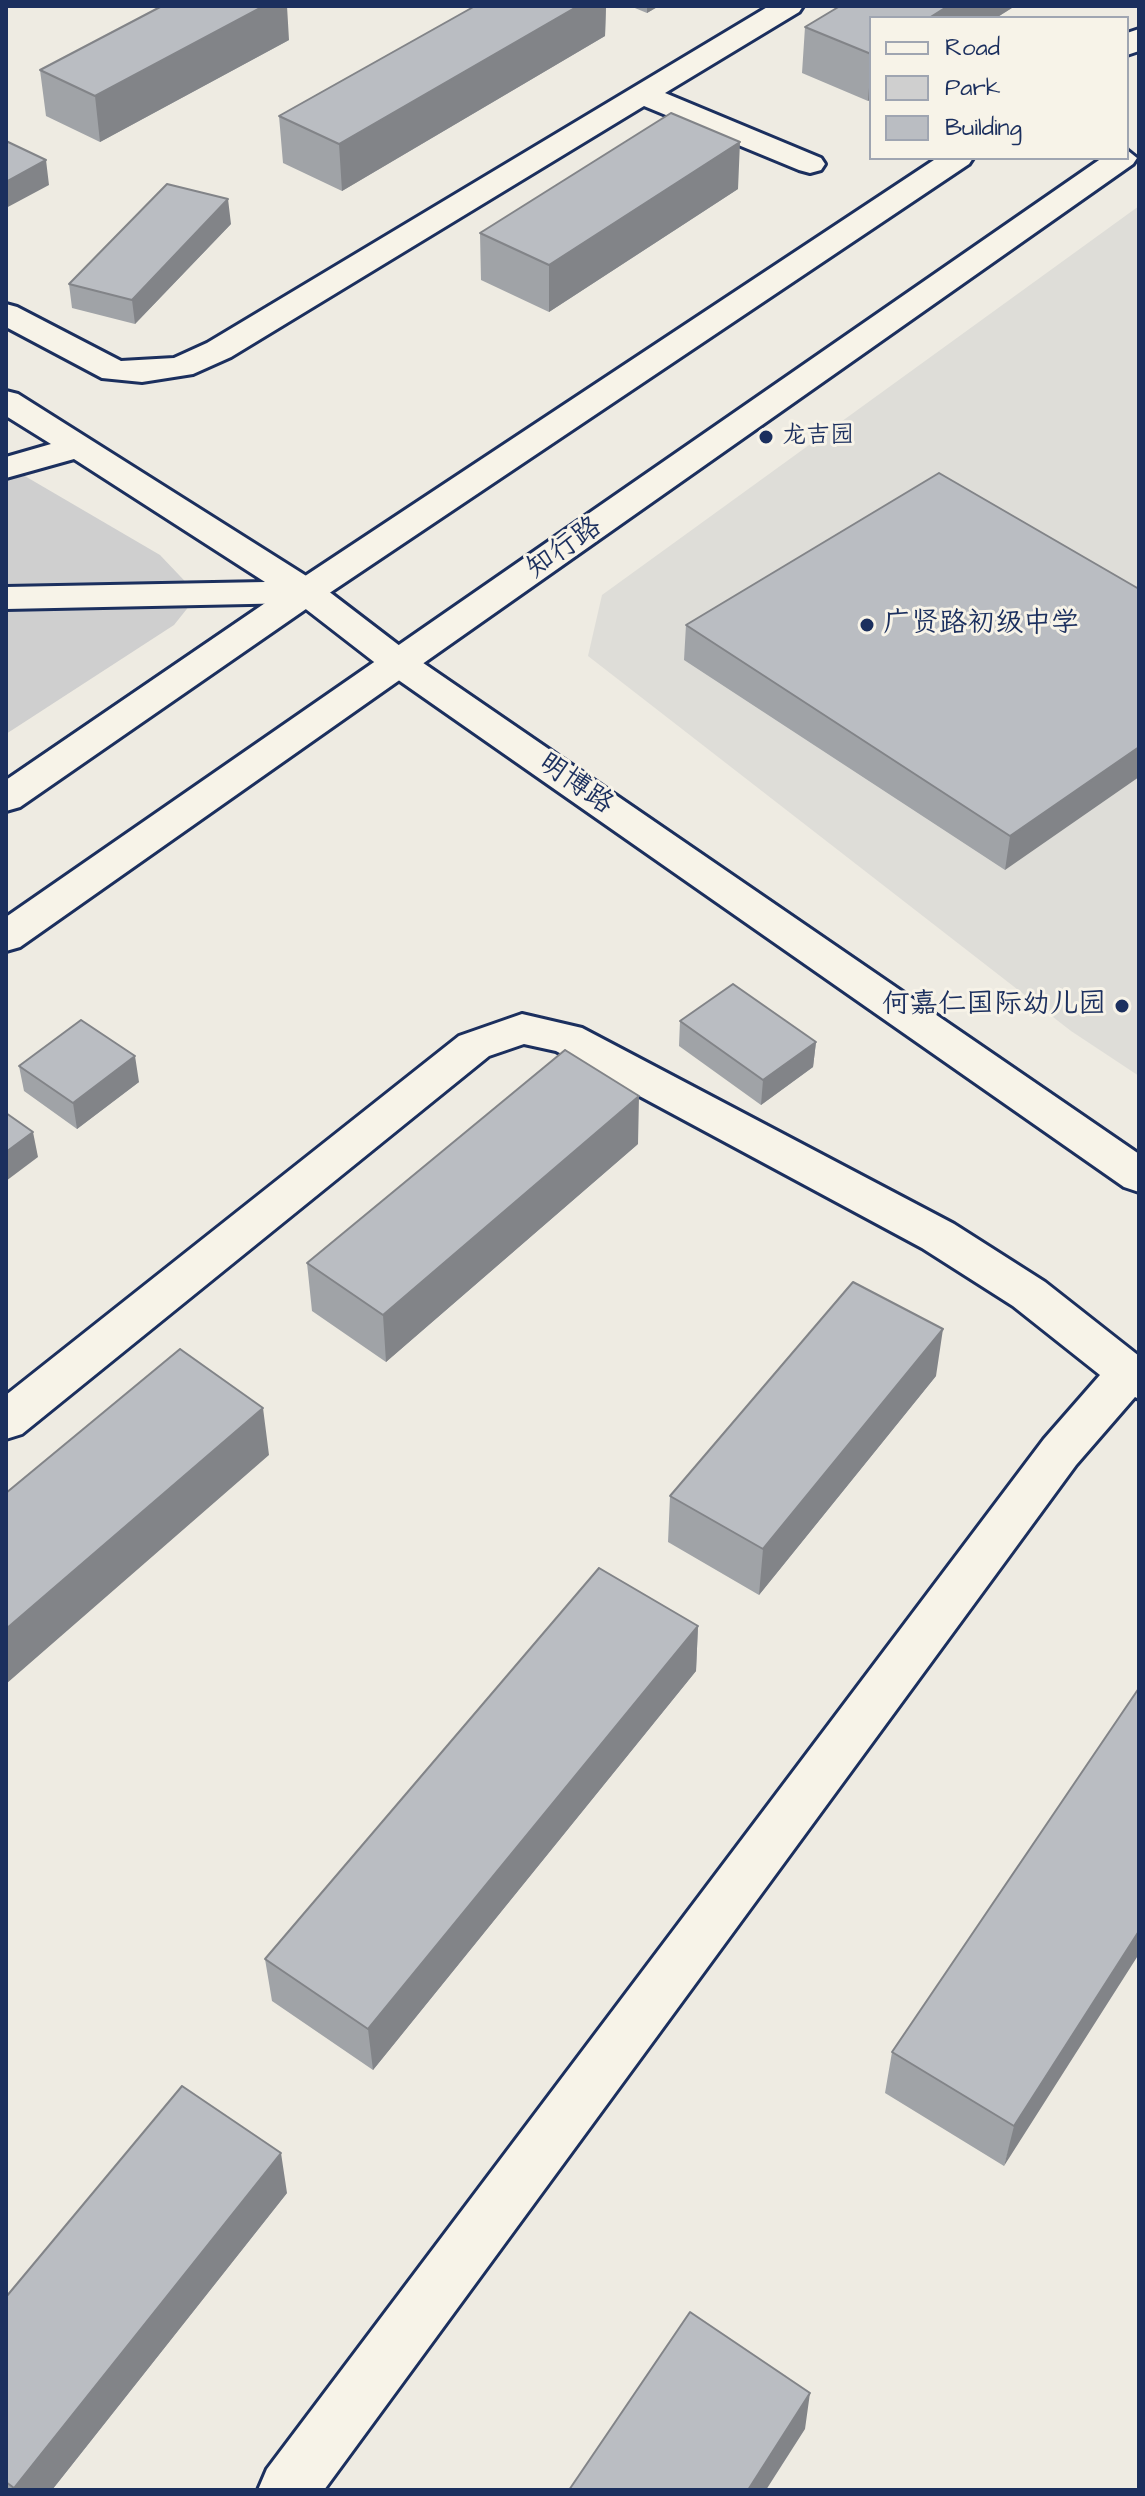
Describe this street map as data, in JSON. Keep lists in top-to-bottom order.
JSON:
{
  "streets": {
    "main road": ["知行路", "明博路"]
  },
  "crossings": [
    ["知行路", "明博路"]
  ],
  "places": ["龙吉园", "广贤路初级中学", "何嘉仁国际幼儿园"],
  "legend": ["Road", "Park", "Building"]
}
